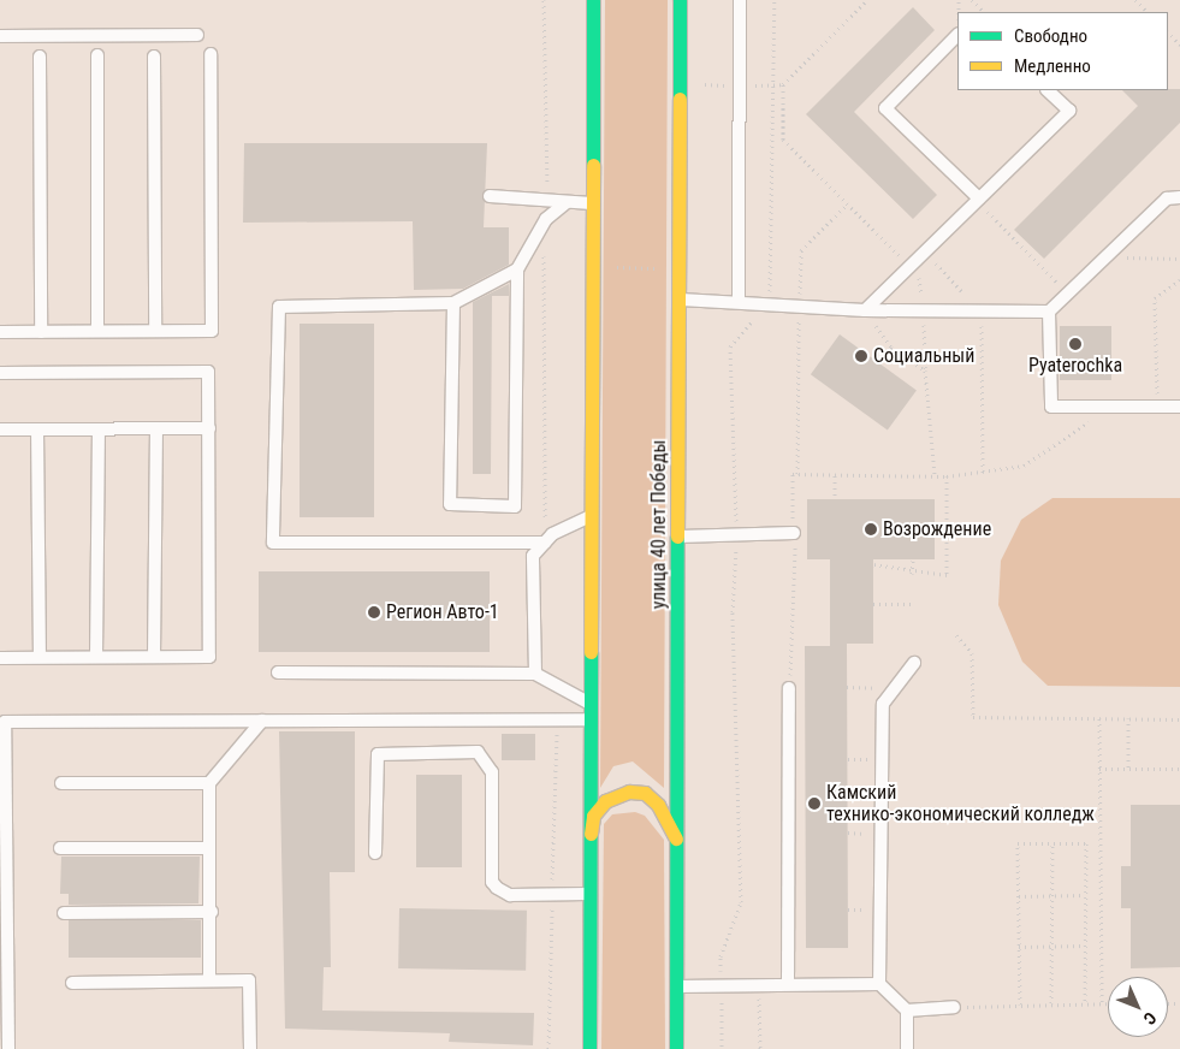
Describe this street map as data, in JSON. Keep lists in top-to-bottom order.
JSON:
{
  "streets": {
    "street": ["улица 40 лет Победы"]
  },
  "places": [
    "Pyaterochka",
    "Социальный",
    "Возрождение",
    "Регион Авто-1",
    "Камский технико-экономический колледж"
  ],
  "legend": ["Свободно", "Медленно"],
  "north": "bottom right"
}
